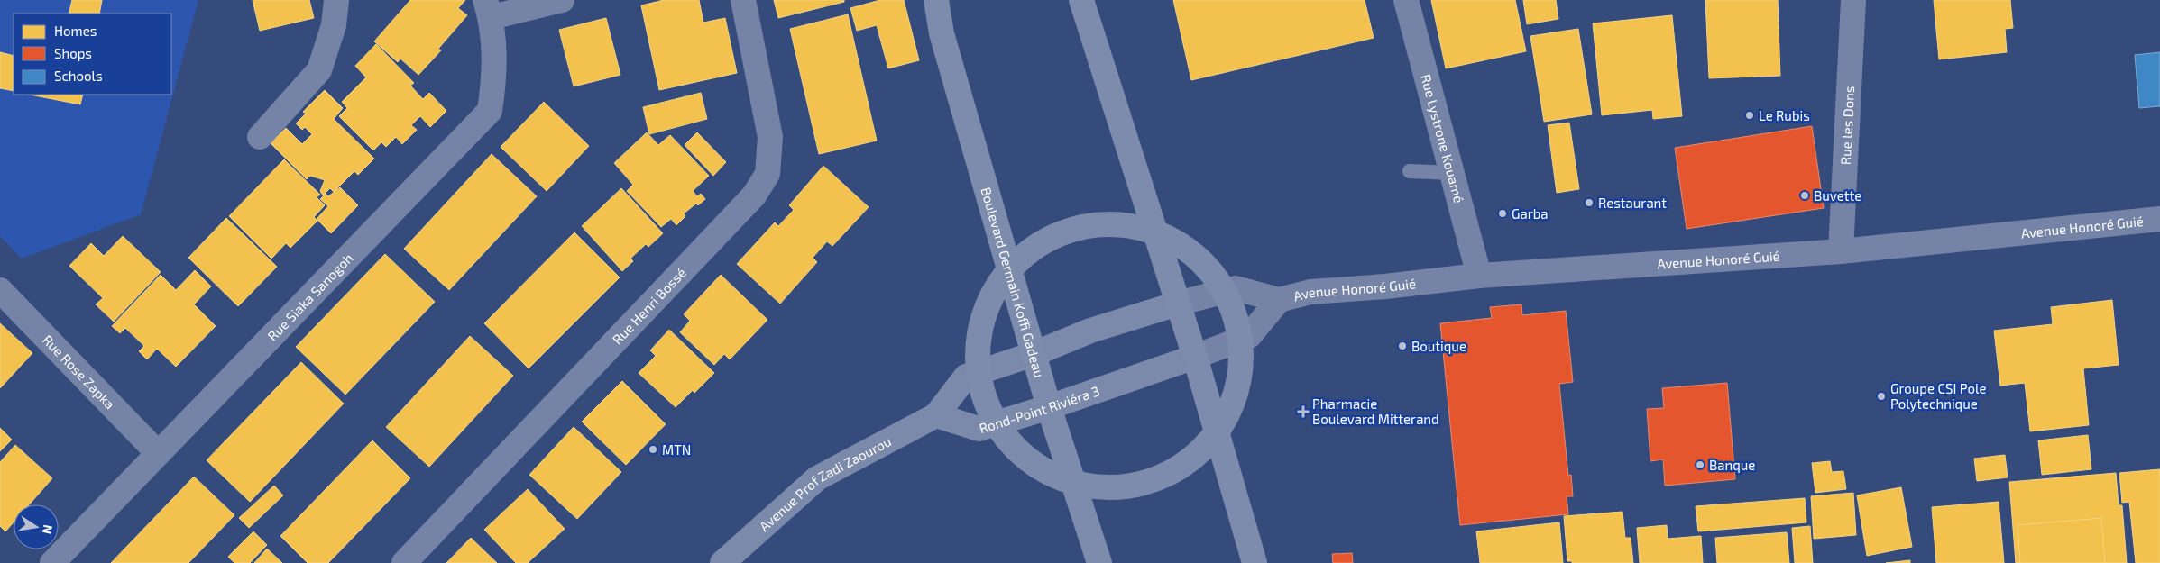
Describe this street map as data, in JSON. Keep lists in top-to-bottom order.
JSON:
{
  "streets": {
    "main road": ["Boulevard Germain Koffi Gadeau", "Rond-Point Riviéra 3", "Avenue Prof Zadi Zaourou"],
    "street": [
      "Rue les Dons",
      "Rue Lystrone Kouamé",
      "Avenue Honoré Guié",
      "Rue Siaka Sanogoh",
      "Rue Henri Bossé",
      "Rue Rose Zapka"
    ]
  },
  "crossings": [
    ["Rue les Dons", "Avenue Honoré Guié"],
    ["Rue Lystrone Kouamé", "Avenue Honoré Guié"],
    ["Avenue Honoré Guié", "Rond-Point Riviéra 3"],
    ["Boulevard Germain Koffi Gadeau", "Rond-Point Riviéra 3"],
    ["Rue Siaka Sanogoh", "Rue Rose Zapka"],
    ["Rond-Point Riviéra 3", "Avenue Prof Zadi Zaourou"]
  ],
  "places": {
    "other": [
      "Le Rubis",
      "Buvette",
      "Restaurant",
      "Garba",
      "Boutique",
      "Groupe CSI Pole Polytechnique",
      "MTN",
      "Banque"
    ],
    "health": ["Pharmacie Boulevard Mitterand"]
  },
  "legend": ["Homes", "Shops", "Schools"],
  "north": "right"
}
